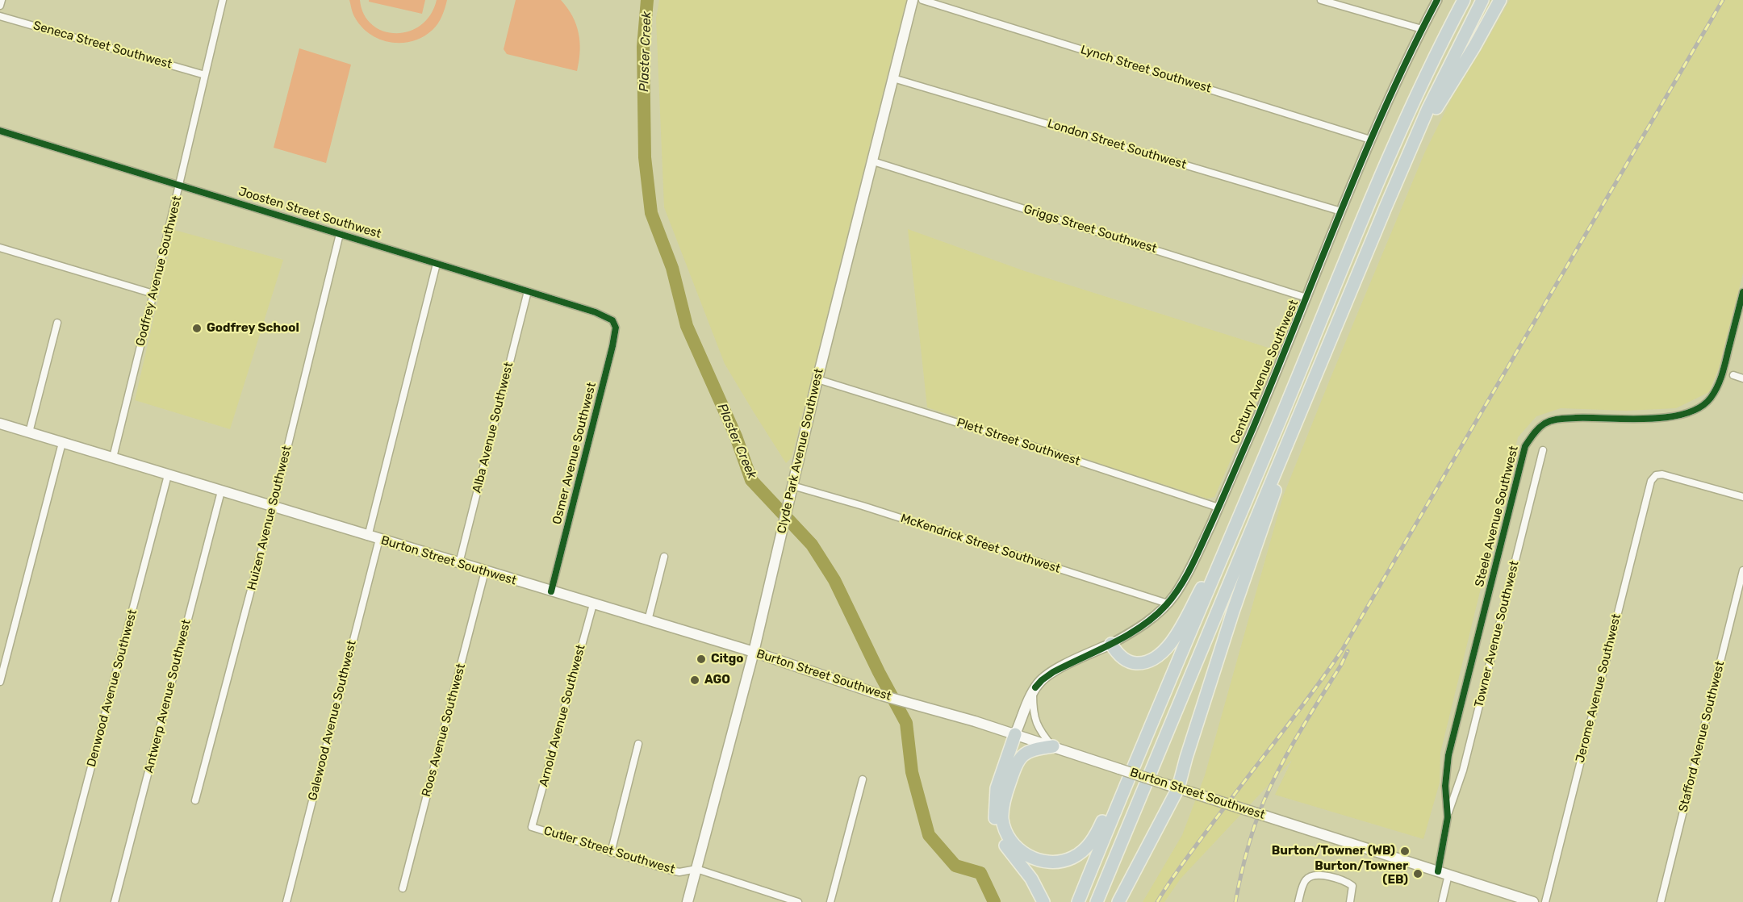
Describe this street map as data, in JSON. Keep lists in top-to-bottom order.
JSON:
{
  "streets": {
    "main road": ["Century Avenue Southwest", "Clyde Park Avenue Southwest", "Burton Street Southwest"],
    "street": [
      "Seneca Street Southwest",
      "Lynch Street Southwest",
      "London Street Southwest",
      "Joosten Street Southwest",
      "Griggs Street Southwest",
      "Godfrey Avenue Southwest",
      "Alba Avenue Southwest",
      "Plett Street Southwest",
      "Osmer Avenue Southwest",
      "Steele Avenue Southwest",
      "Huizen Avenue Southwest",
      "McKendrick Street Southwest",
      "Towner Avenue Southwest",
      "Denwood Avenue Southwest",
      "Jerome Avenue Southwest",
      "Antwerp Avenue Southwest",
      "Arnold Avenue Southwest",
      "Galewood Avenue Southwest",
      "Roos Avenue Southwest",
      "Stafford Avenue Southwest",
      "Cutler Street Southwest"
    ]
  },
  "crossings": [
    ["Seneca Street Southwest", "Godfrey Avenue Southwest"],
    ["Lynch Street Southwest", "Century Avenue Southwest"],
    ["London Street Southwest", "Century Avenue Southwest"],
    ["London Street Southwest", "Clyde Park Avenue Southwest"],
    ["Joosten Street Southwest", "Godfrey Avenue Southwest"],
    ["Joosten Street Southwest", "Alba Avenue Southwest"],
    ["Joosten Street Southwest", "Osmer Avenue Southwest"],
    ["Joosten Street Southwest", "Huizen Avenue Southwest"],
    ["Griggs Street Southwest", "Century Avenue Southwest"],
    ["Griggs Street Southwest", "Clyde Park Avenue Southwest"],
    ["Godfrey Avenue Southwest", "Burton Street Southwest"],
    ["Century Avenue Southwest", "Plett Street Southwest"],
    ["Century Avenue Southwest", "McKendrick Street Southwest"],
    ["Century Avenue Southwest", "Burton Street Southwest"],
    ["Alba Avenue Southwest", "Burton Street Southwest"],
    ["Plett Street Southwest", "Clyde Park Avenue Southwest"],
    ["Clyde Park Avenue Southwest", "McKendrick Street Southwest"],
    ["Clyde Park Avenue Southwest", "Burton Street Southwest"],
    ["Clyde Park Avenue Southwest", "Cutler Street Southwest"],
    ["Osmer Avenue Southwest", "Burton Street Southwest"],
    ["Steele Avenue Southwest", "Burton Street Southwest"],
    ["Steele Avenue Southwest", "Towner Avenue Southwest"],
    ["Huizen Avenue Southwest", "Burton Street Southwest"],
    ["Burton Street Southwest", "Denwood Avenue Southwest"],
    ["Burton Street Southwest", "Antwerp Avenue Southwest"],
    ["Burton Street Southwest", "Arnold Avenue Southwest"],
    ["Burton Street Southwest", "Galewood Avenue Southwest"],
    ["Burton Street Southwest", "Roos Avenue Southwest"],
    ["Arnold Avenue Southwest", "Cutler Street Southwest"]
  ],
  "water": ["Plaster Creek"],
  "places": [
    "Godfrey School",
    "Citgo",
    "AGO",
    "Burton/Towner (WB)",
    "Burton/Towner (EB)"
  ]
}
